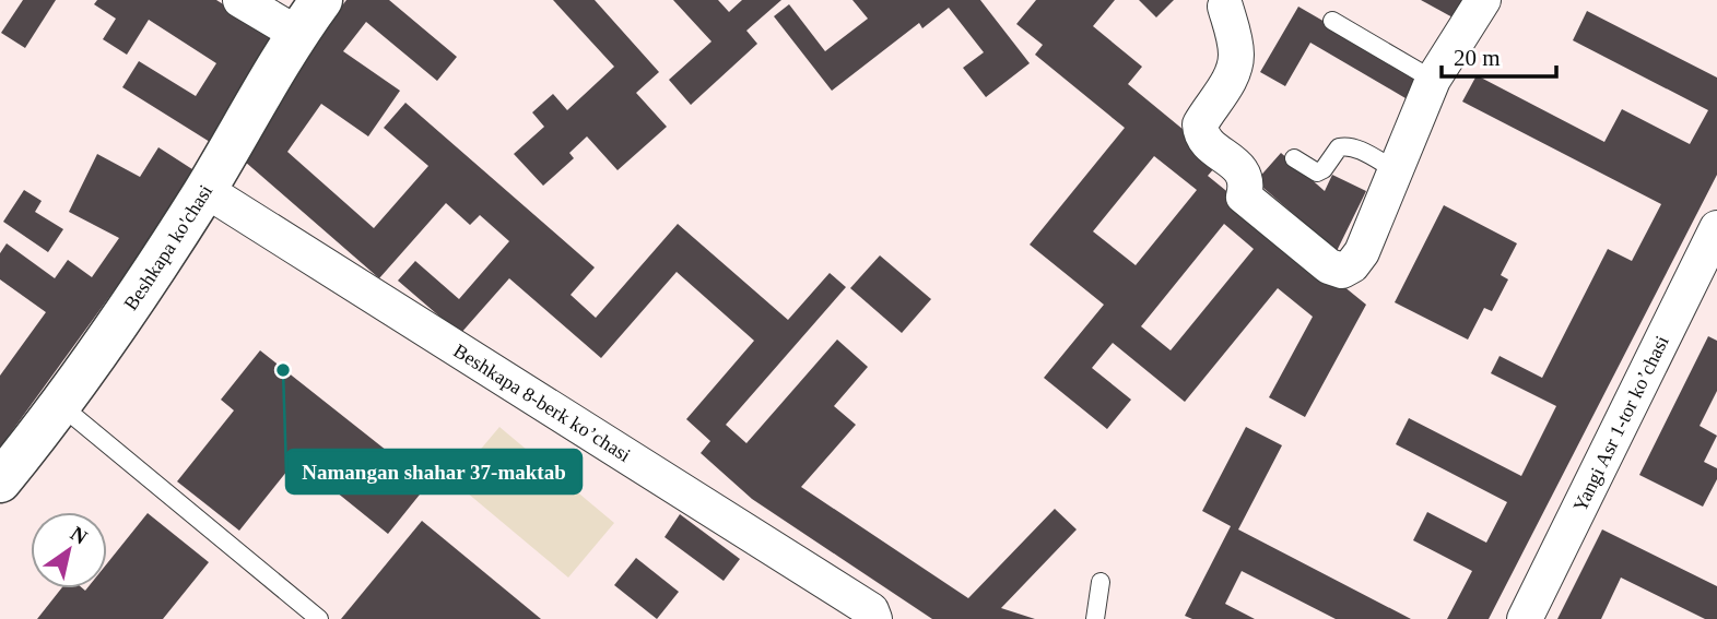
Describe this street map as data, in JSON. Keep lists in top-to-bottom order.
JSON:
{
  "streets": {
    "street": ["Beshkapa ko'chasi", "Beshkapa 8-berk koʼchasi", "Yangi Asr 1-tor koʼchasi"]
  },
  "crossings": [
    ["Beshkapa ko'chasi", "Beshkapa 8-berk koʼchasi"]
  ],
  "places": ["Namangan shahar 37-maktab"],
  "scale_bar": "20 m",
  "north": "top right"
}
